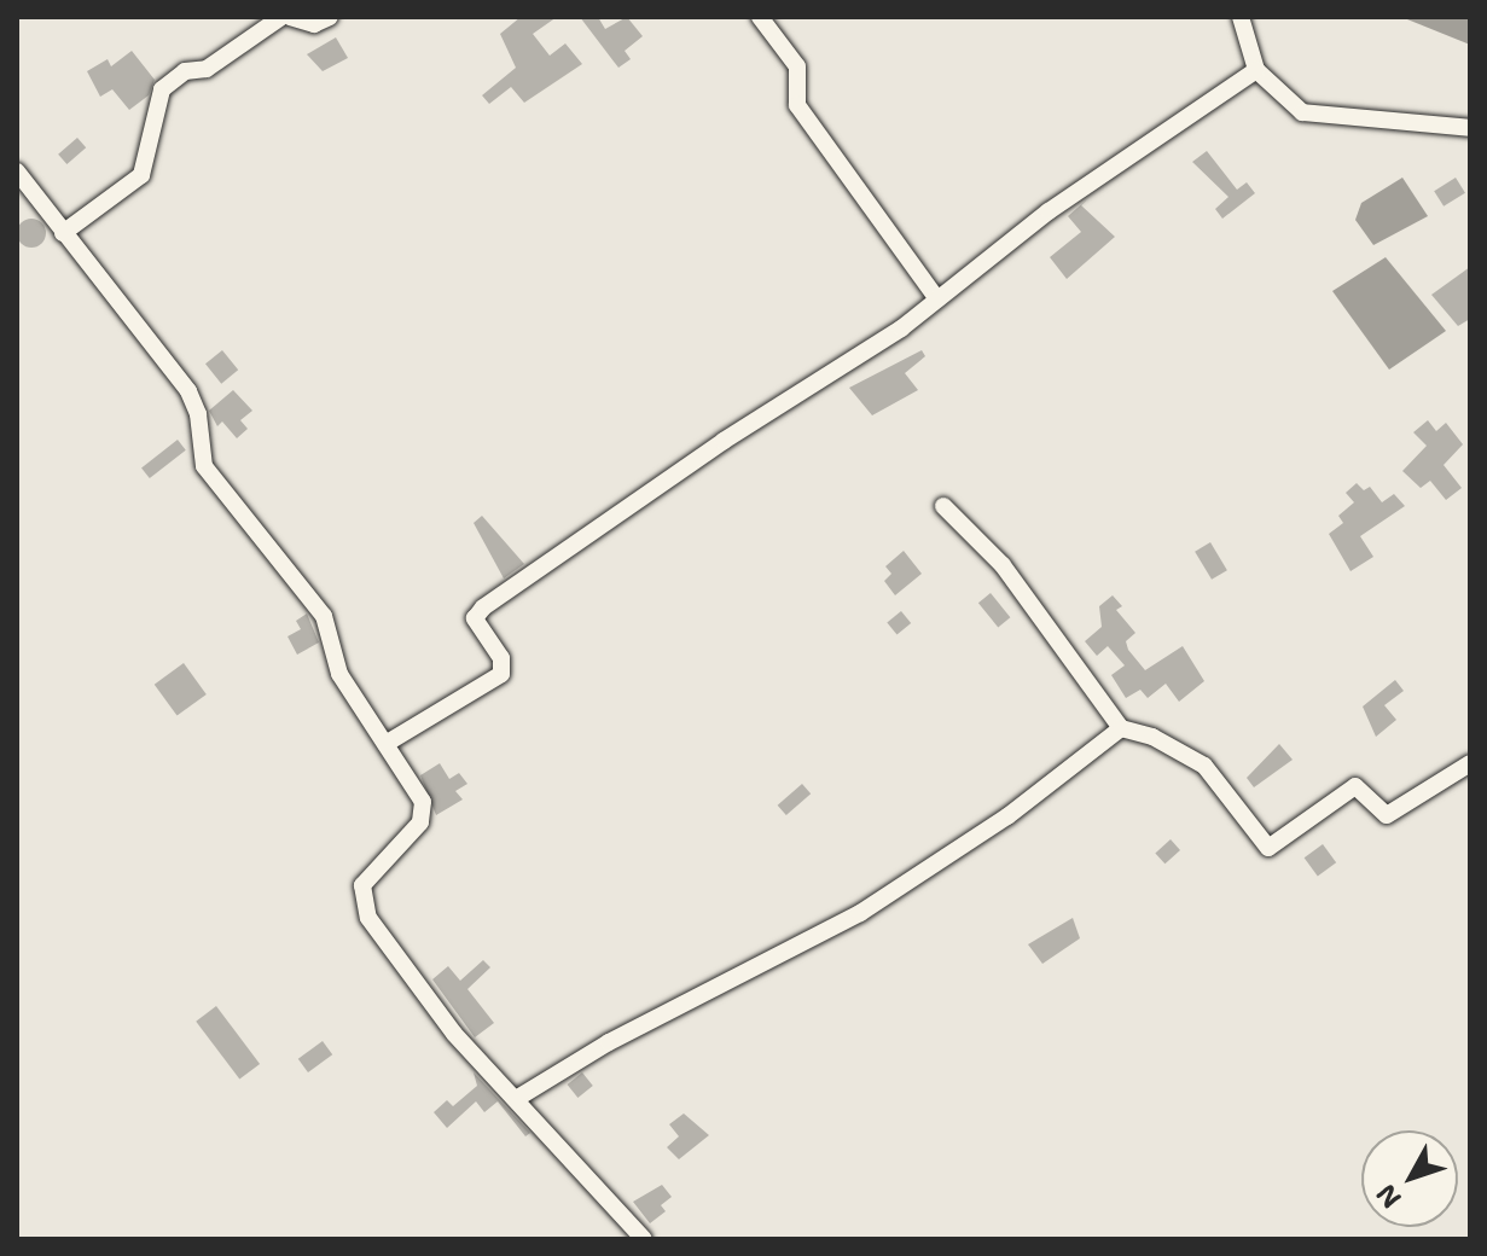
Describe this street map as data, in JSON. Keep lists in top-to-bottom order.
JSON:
{
  "north": "bottom left"
}
